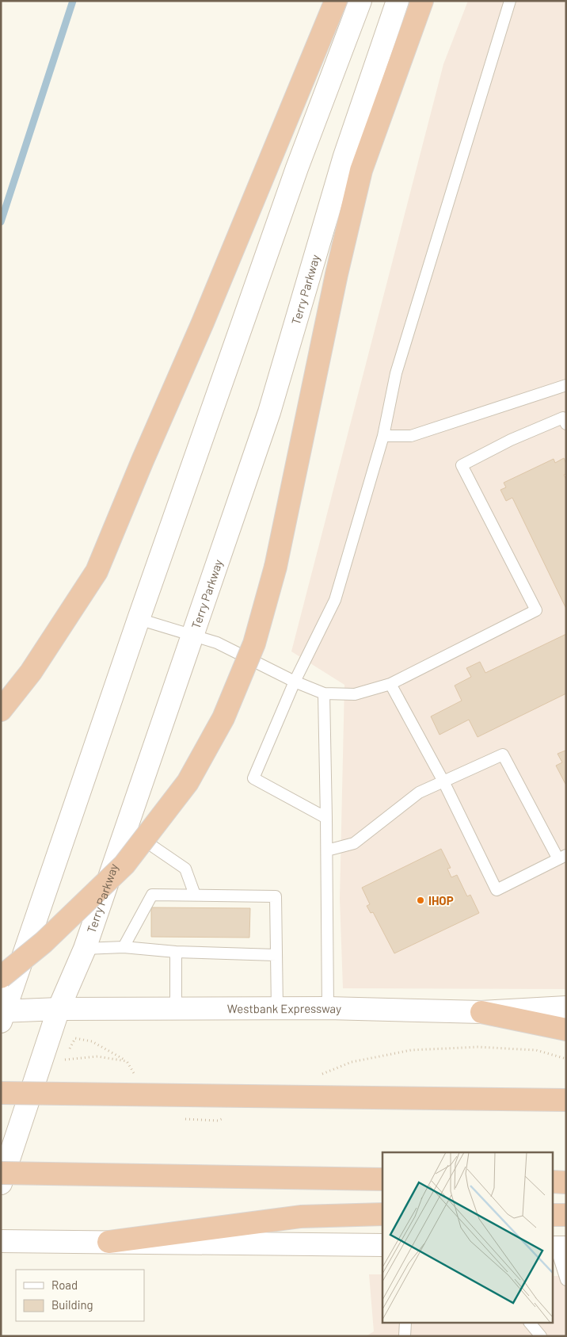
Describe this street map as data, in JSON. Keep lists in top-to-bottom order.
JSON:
{
  "streets": {
    "street": ["Terry Parkway", "Westbank Expressway"]
  },
  "crossings": [
    ["Terry Parkway", "Westbank Expressway"]
  ],
  "places": ["IHOP"],
  "legend": ["Road", "Building"]
}
